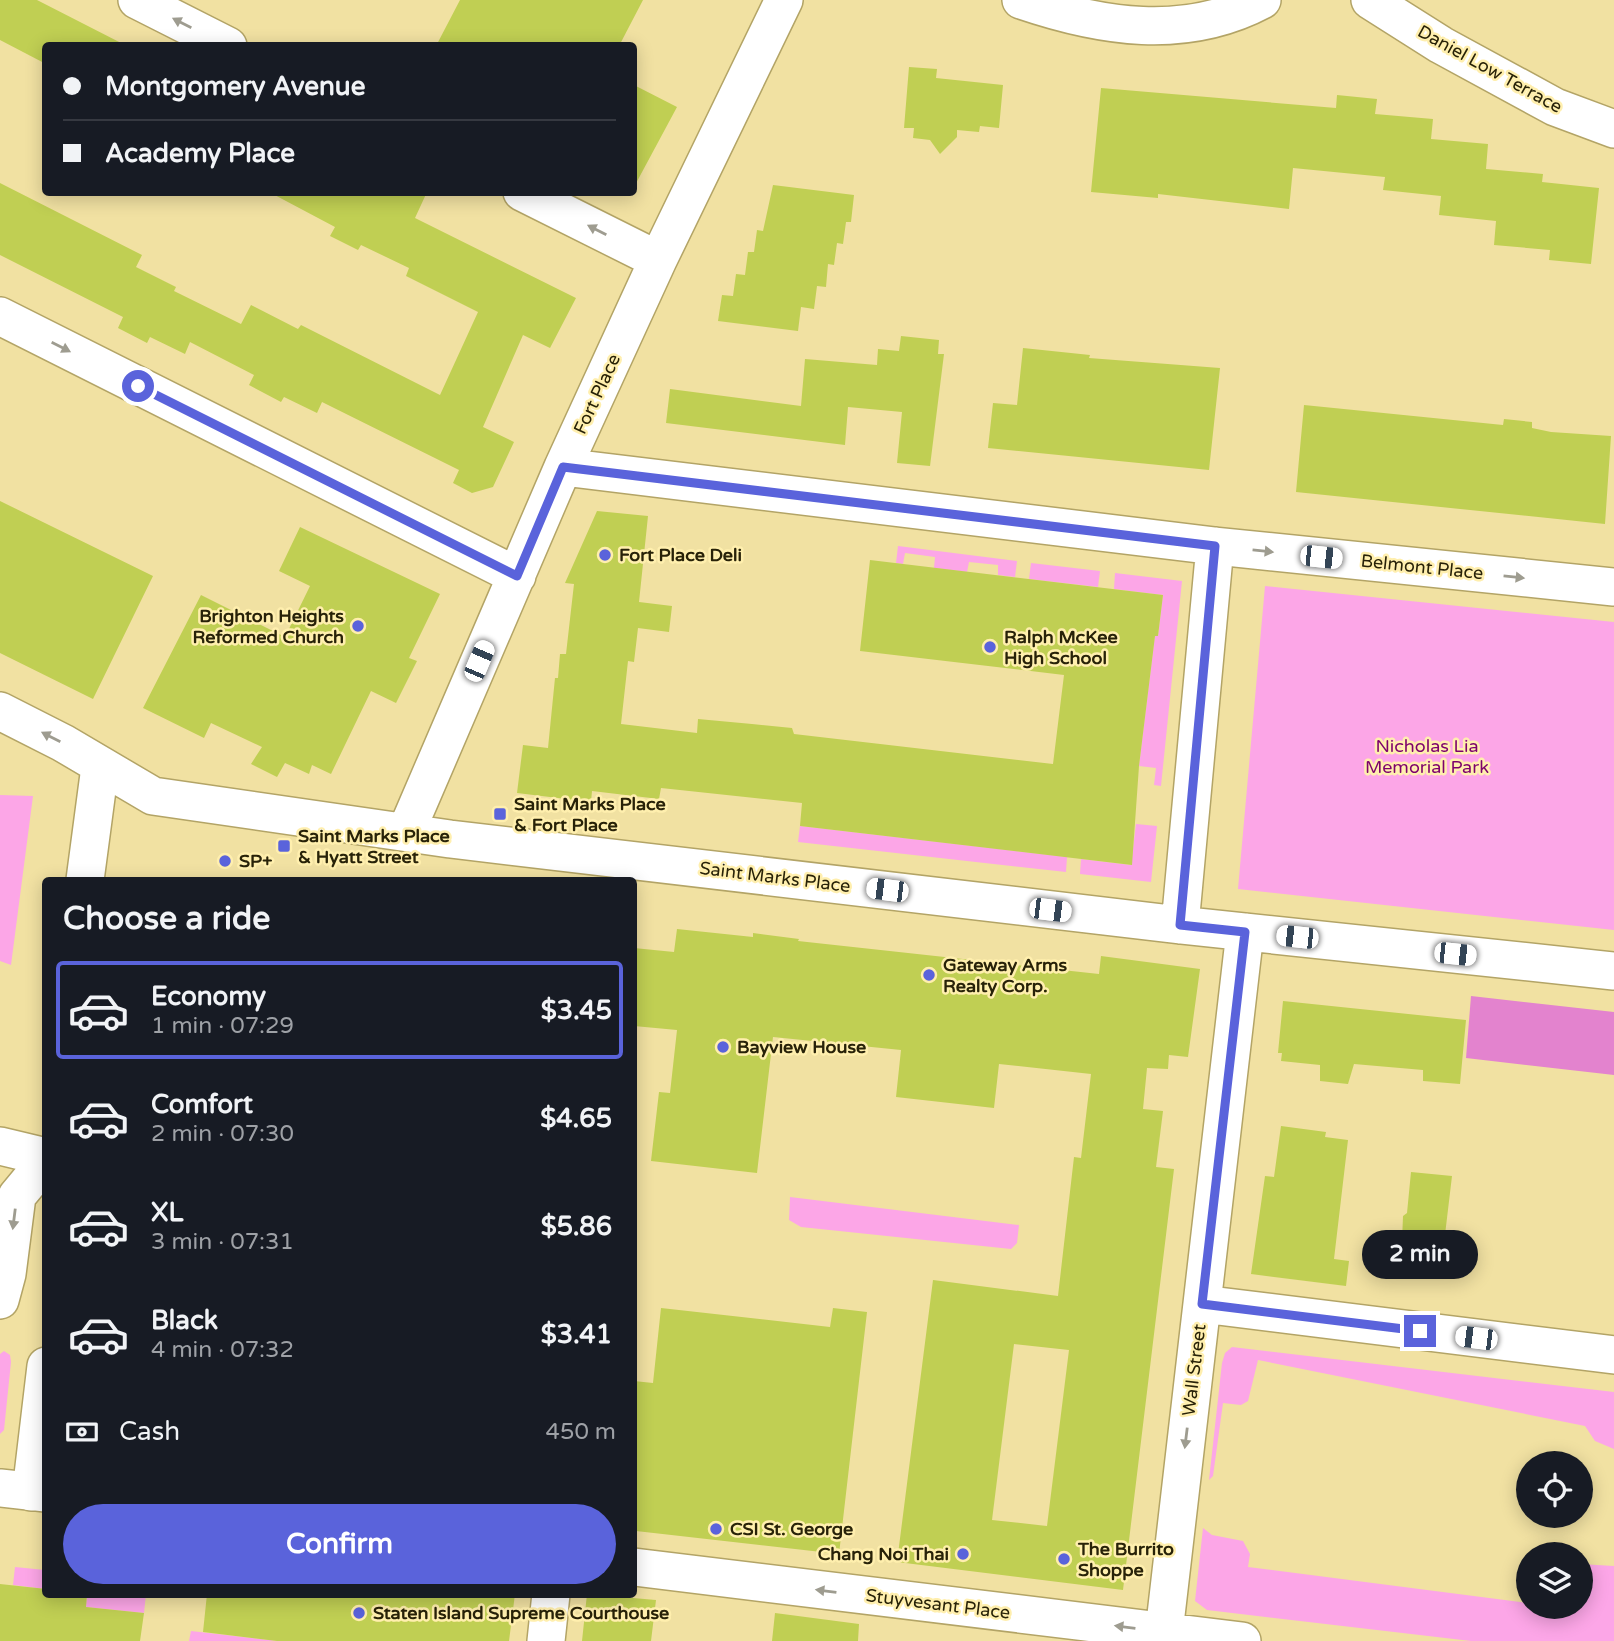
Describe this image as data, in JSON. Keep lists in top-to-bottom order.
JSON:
{
  "streets": {
    "street": [
      "Daniel Low Terrace",
      "Fort Place",
      "Belmont Place",
      "Saint Marks Place",
      "Wall Street",
      "Stuyvesant Place"
    ]
  },
  "crossings": [
    ["Fort Place", "Belmont Place"],
    ["Fort Place", "Saint Marks Place"],
    ["Saint Marks Place", "Wall Street"],
    ["Wall Street", "Stuyvesant Place"]
  ],
  "one_way": ["Belmont Place", "Wall Street", "Stuyvesant Place"],
  "parks": ["Nicholas Lia Memorial Park"],
  "places": {
    "other": [
      "Fort Place Deli",
      "Brighton Heights Reformed Church",
      "Ralph McKee High School",
      "SP+",
      "Gateway Arms Realty Corp.",
      "Bayview House",
      "CSI St. George",
      "Chang Noi Thai",
      "The Burrito Shoppe",
      "Staten Island Supreme Courthouse"
    ],
    "transit": ["Saint Marks Place & Fort Place", "Saint Marks Place & Hyatt Street"]
  },
  "page": {
    "banner": ["Montgomery Avenue", "Academy Place"],
    "heading": "Choose a ride",
    "list": [
      {
        "name": "Economy",
        "note": "1 min · 07:29",
        "value": "$3.45"
      },
      {
        "name": "Comfort",
        "note": "2 min · 07:30",
        "value": "$4.65"
      },
      {
        "name": "XL",
        "note": "3 min · 07:31",
        "value": "$5.86"
      },
      {
        "name": "Black",
        "note": "4 min · 07:32",
        "value": "$3.41"
      }
    ],
    "bubble": "2 min",
    "pay": ["Cash", "450 m"],
    "buttons": "Confirm"
  }
}
